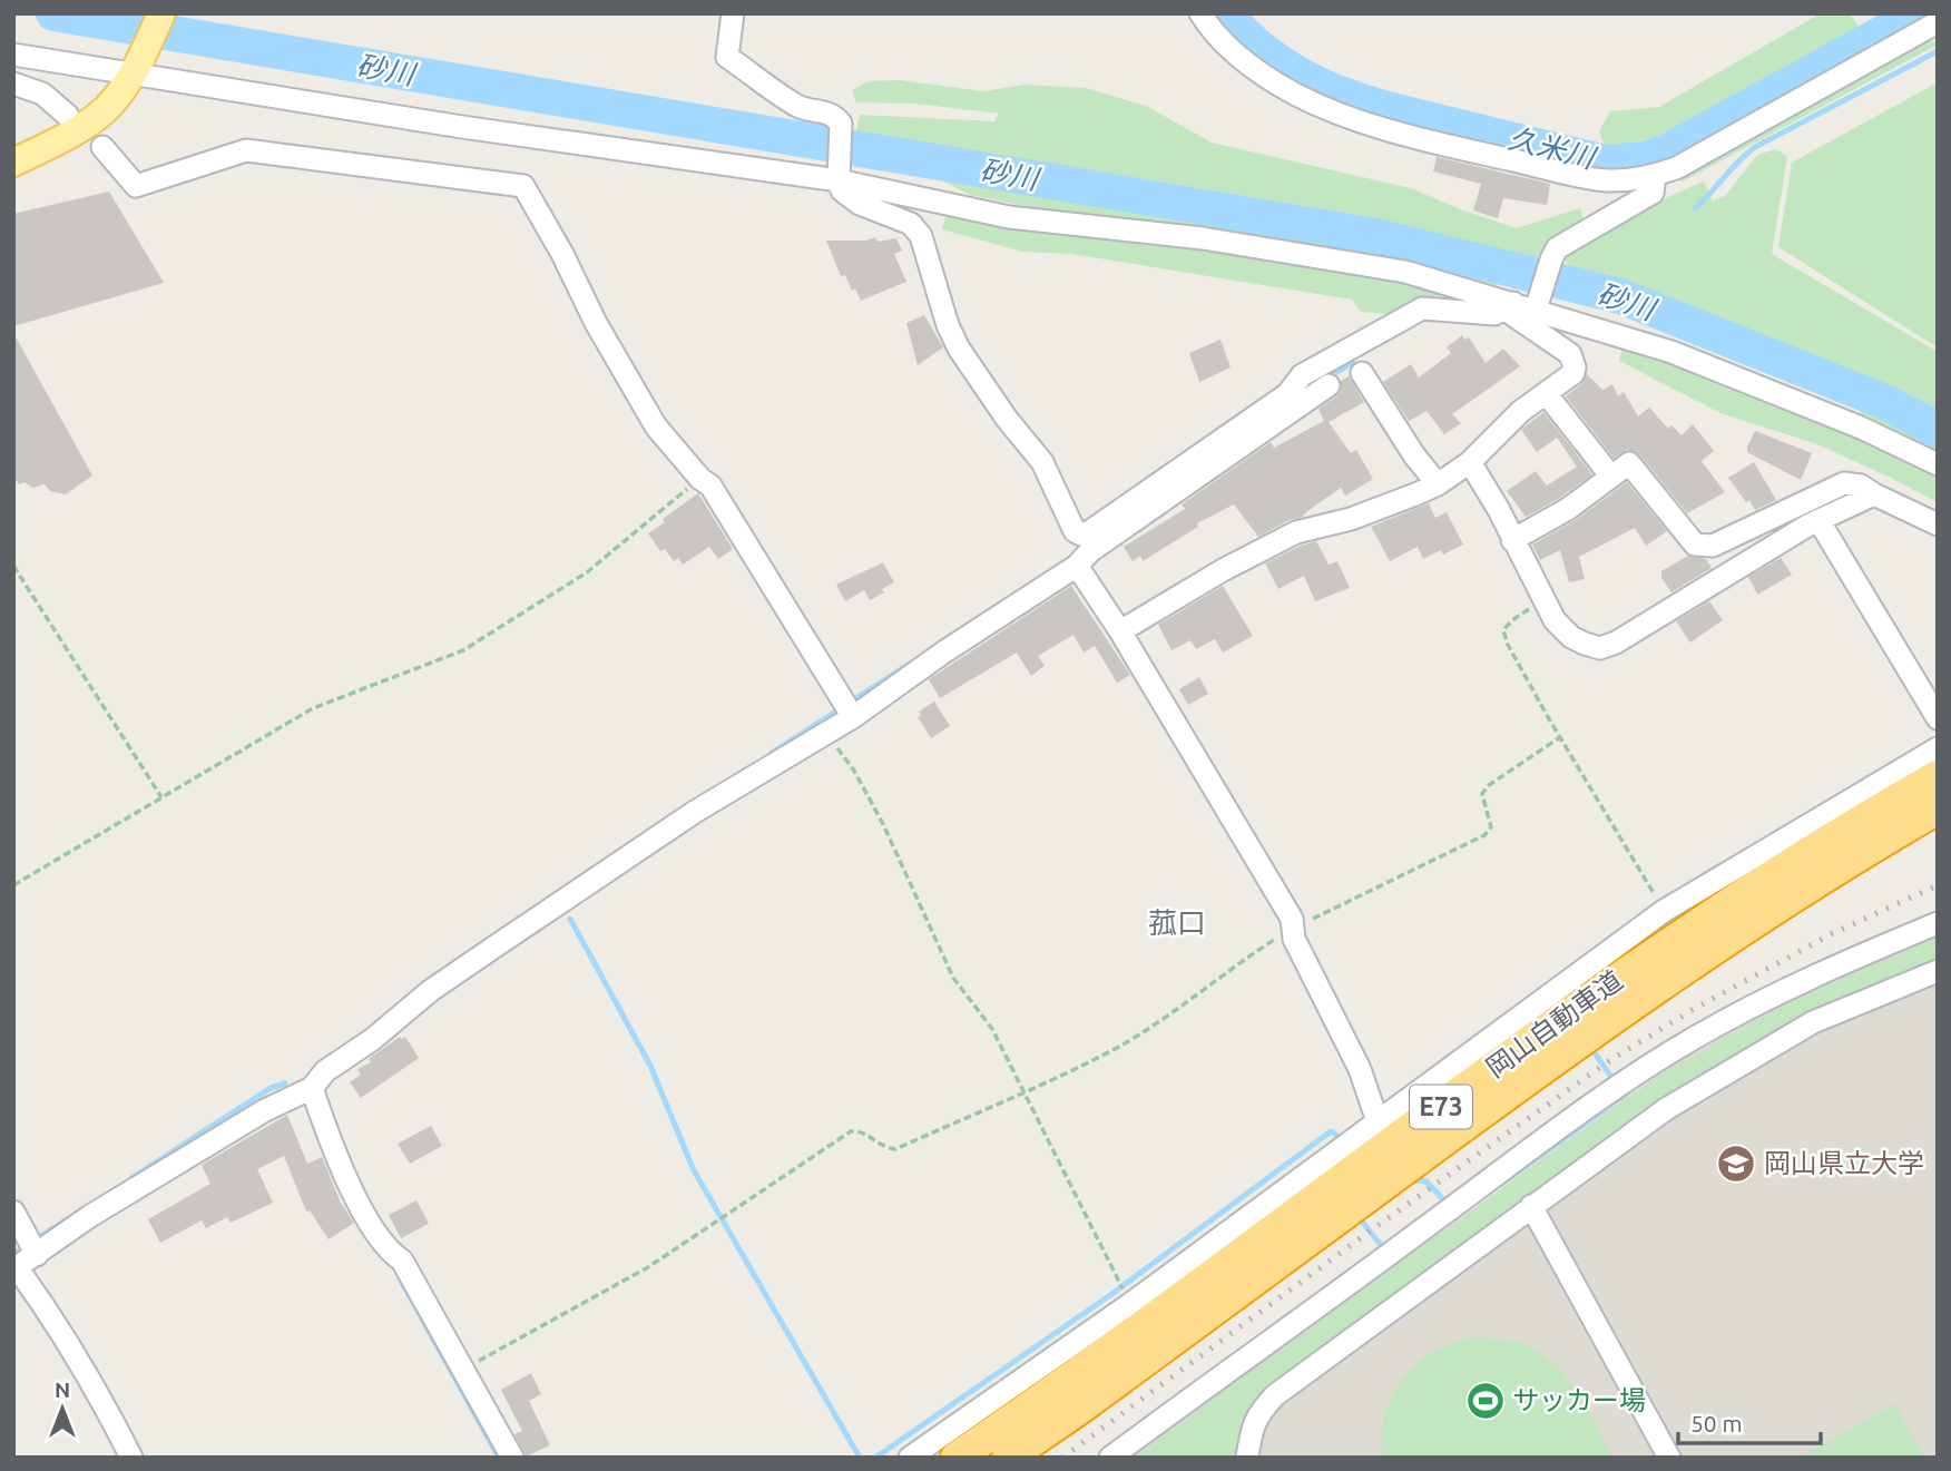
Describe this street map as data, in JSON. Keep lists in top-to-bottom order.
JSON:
{
  "streets": {
    "highway": ["岡山自動車道", "E73"]
  },
  "districts": ["菰口"],
  "water": ["砂川", "久米川"],
  "places": {
    "school or university": ["岡山県立大学"],
    "sports": ["サッカー場"]
  },
  "scale_bar": "50 m",
  "north": "top"
}
